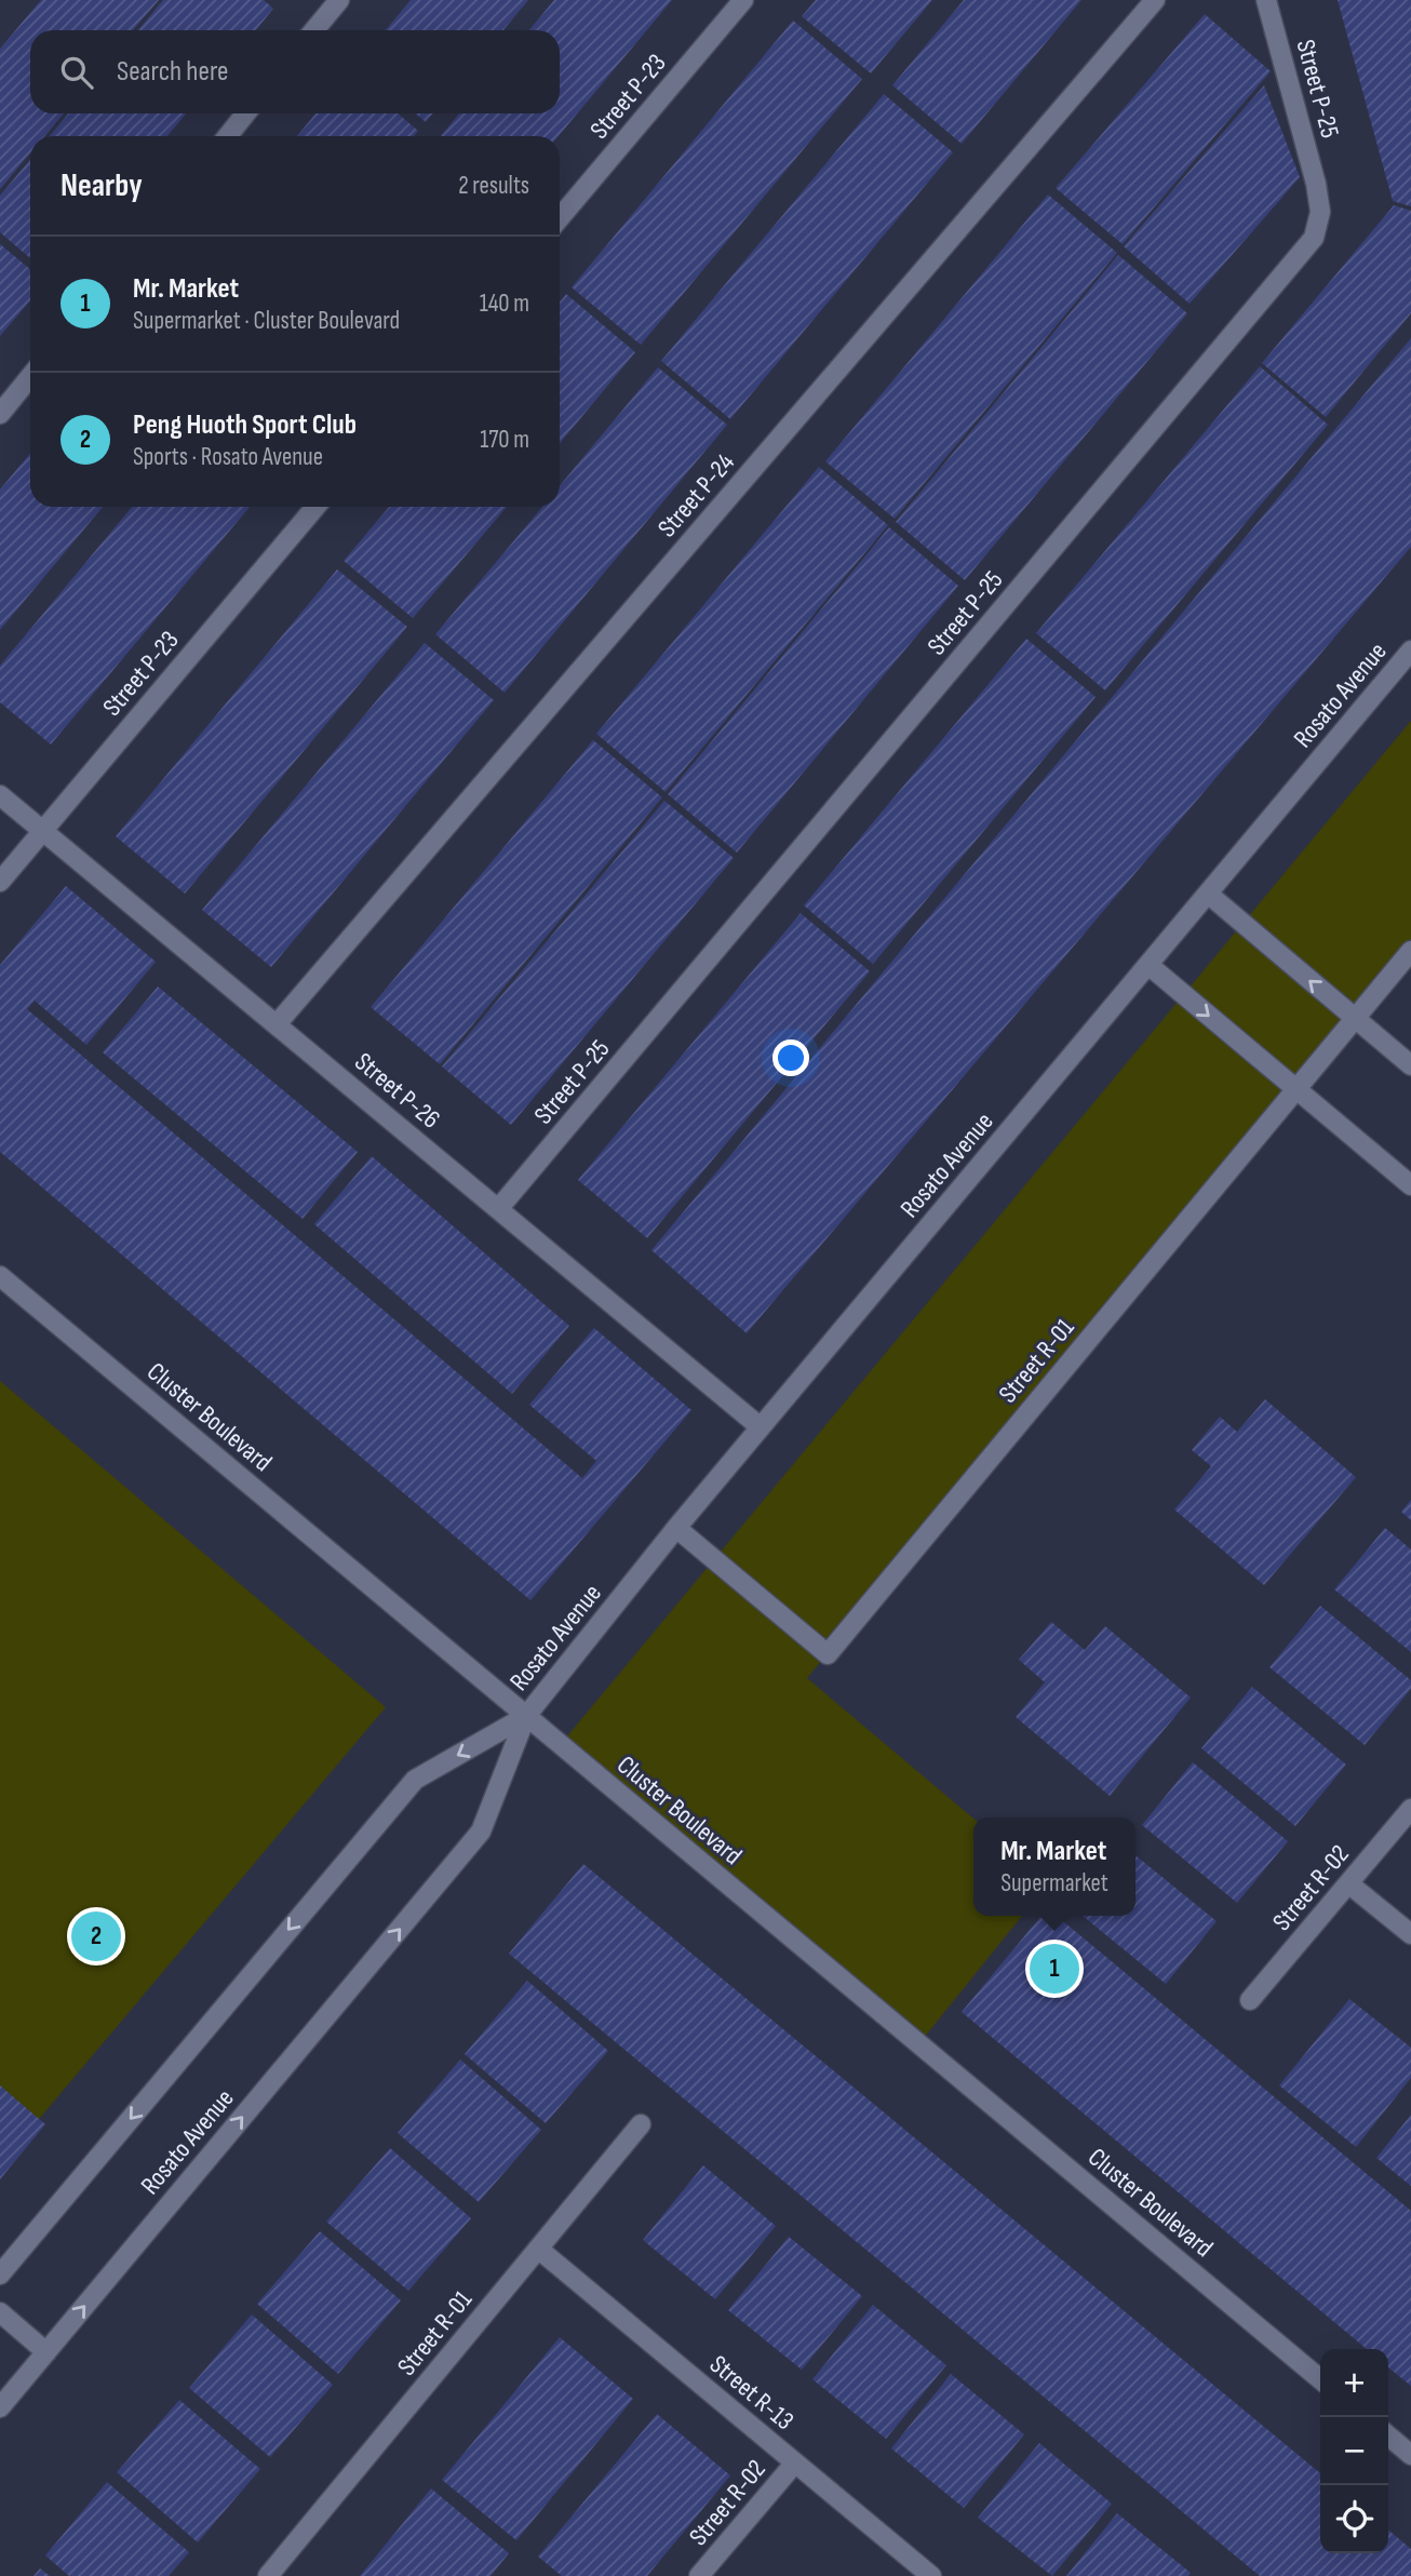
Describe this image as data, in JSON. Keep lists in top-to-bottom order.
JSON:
{
  "streets": {
    "street": [
      "Street P-25",
      "Street P-23",
      "Street P-24",
      "Rosato Avenue",
      "Street P-26",
      "Street R-01",
      "Cluster Boulevard",
      "Street R-02",
      "Street R-13"
    ]
  },
  "crossings": [
    ["Street P-25", "Street P-26"],
    ["Street P-23", "Street P-26"],
    ["Street P-24", "Street P-26"],
    ["Rosato Avenue", "Street P-26"],
    ["Rosato Avenue", "Street R-01"],
    ["Rosato Avenue", "Cluster Boulevard"],
    ["Street R-01", "Street R-13"],
    ["Street R-02", "Street R-13"]
  ],
  "page": {
    "search": "Search here",
    "heading": ["Nearby", "2 results"],
    "list": [
      {
        "mark": "1",
        "name": "Mr. Market",
        "note": "Supermarket · Cluster Boulevard",
        "value": "140 m"
      },
      {
        "mark": "2",
        "name": "Peng Huoth Sport Club",
        "note": "Sports · Rosato Avenue",
        "value": "170 m"
      }
    ],
    "popup": ["Mr. Market", "Supermarket"],
    "pins": ["2", "1"],
    "map_buttons": ["+", "−"]
  }
}
